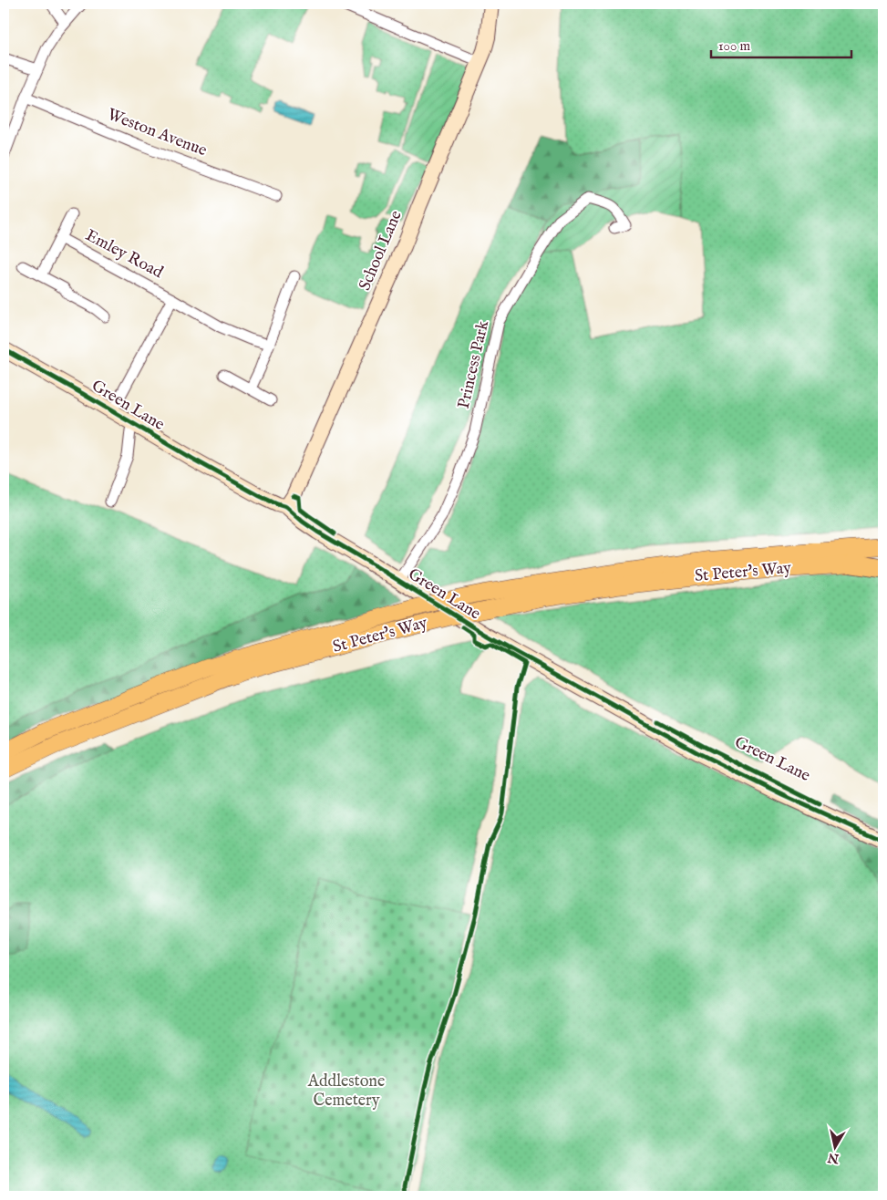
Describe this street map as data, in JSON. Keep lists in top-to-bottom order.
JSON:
{
  "streets": {
    "main road": ["St Peter's Way"],
    "street": [
      "Weston Avenue",
      "School Lane",
      "Emley Road",
      "Princess Park",
      "Green Lane"
    ]
  },
  "crossings": [
    ["School Lane", "Green Lane"],
    ["Emley Road", "Green Lane"],
    ["Princess Park", "Green Lane"]
  ],
  "parks": ["Addlestone Cemetery"],
  "scale_bar": "100 m",
  "north": "bottom"
}
